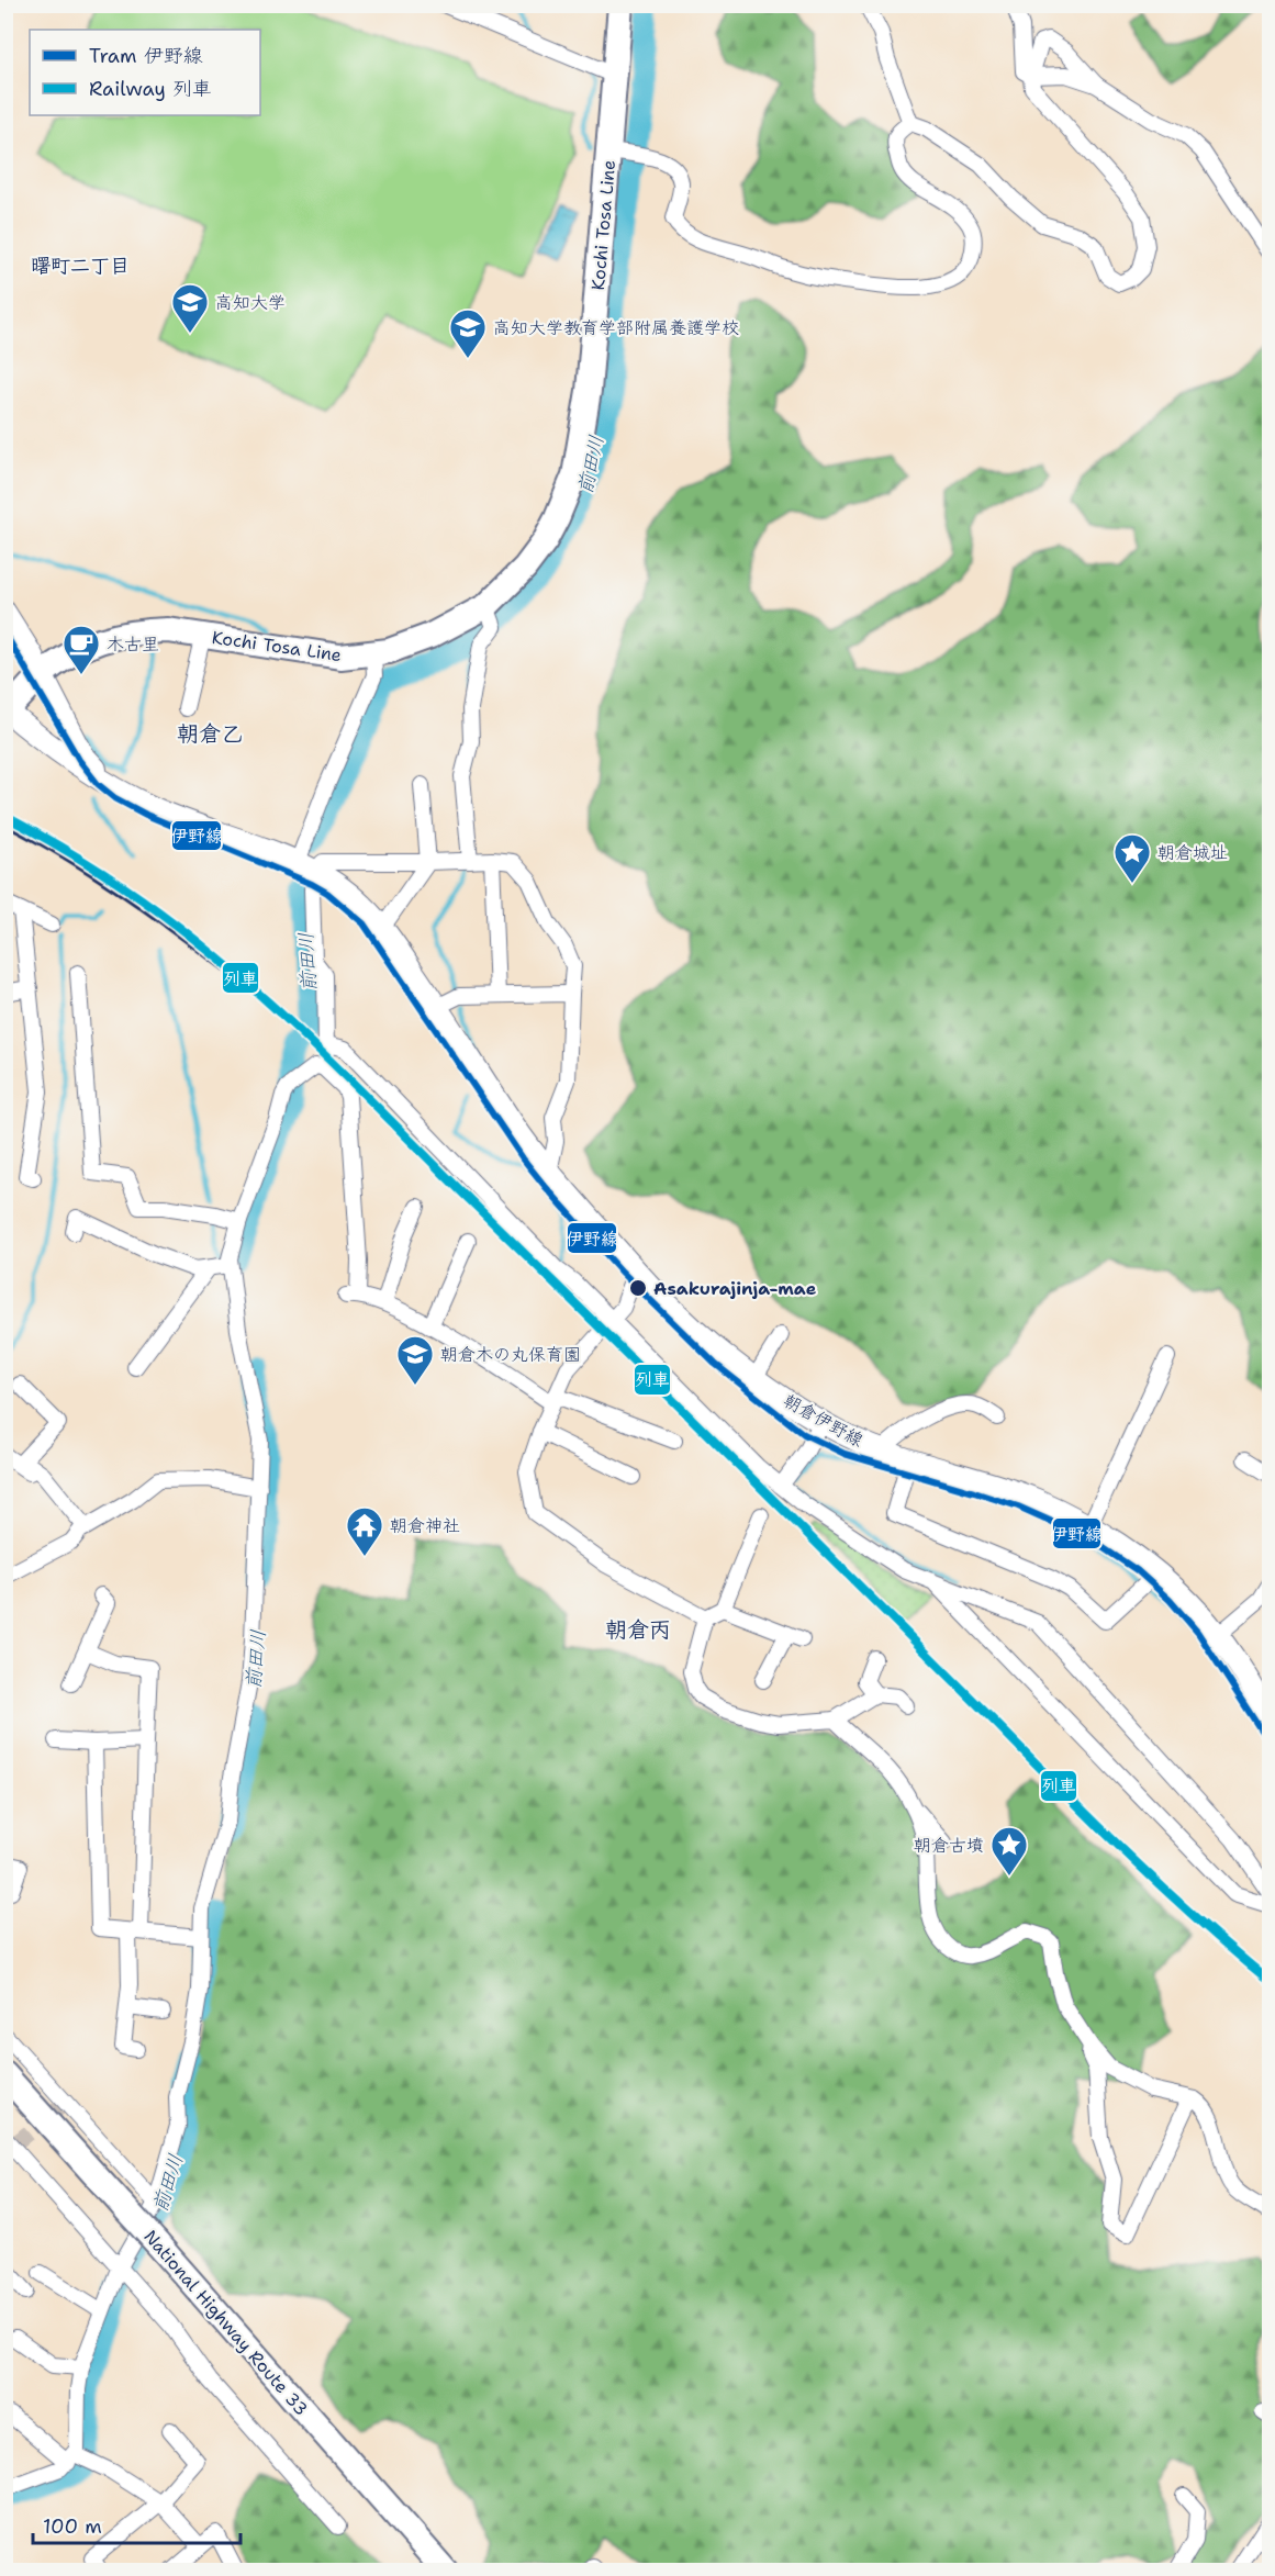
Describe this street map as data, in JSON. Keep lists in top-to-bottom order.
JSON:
{
  "streets": {
    "main road": ["Kochi Tosa Line", "朝倉伊野線", "National Highway Route 33"]
  },
  "crossings": [
    ["Kochi Tosa Line", "朝倉伊野線"]
  ],
  "districts": ["曙町二丁目", "朝倉乙", "朝倉丙"],
  "water": ["前田川"],
  "places": {
    "school or university": ["高知大学", "高知大学教育学部附属養護学校", "朝倉木の丸保育園"],
    "cafe": ["木古里"],
    "place": ["朝倉城址", "朝倉古墳"],
    "other": ["Asakurajinja-mae"],
    "temple": ["朝倉神社"]
  },
  "lines": ["tram line 伊野線", "rail line 列車"],
  "legend": ["Tram 伊野線", "Railway 列車"],
  "scale_bar": "100 m"
}
